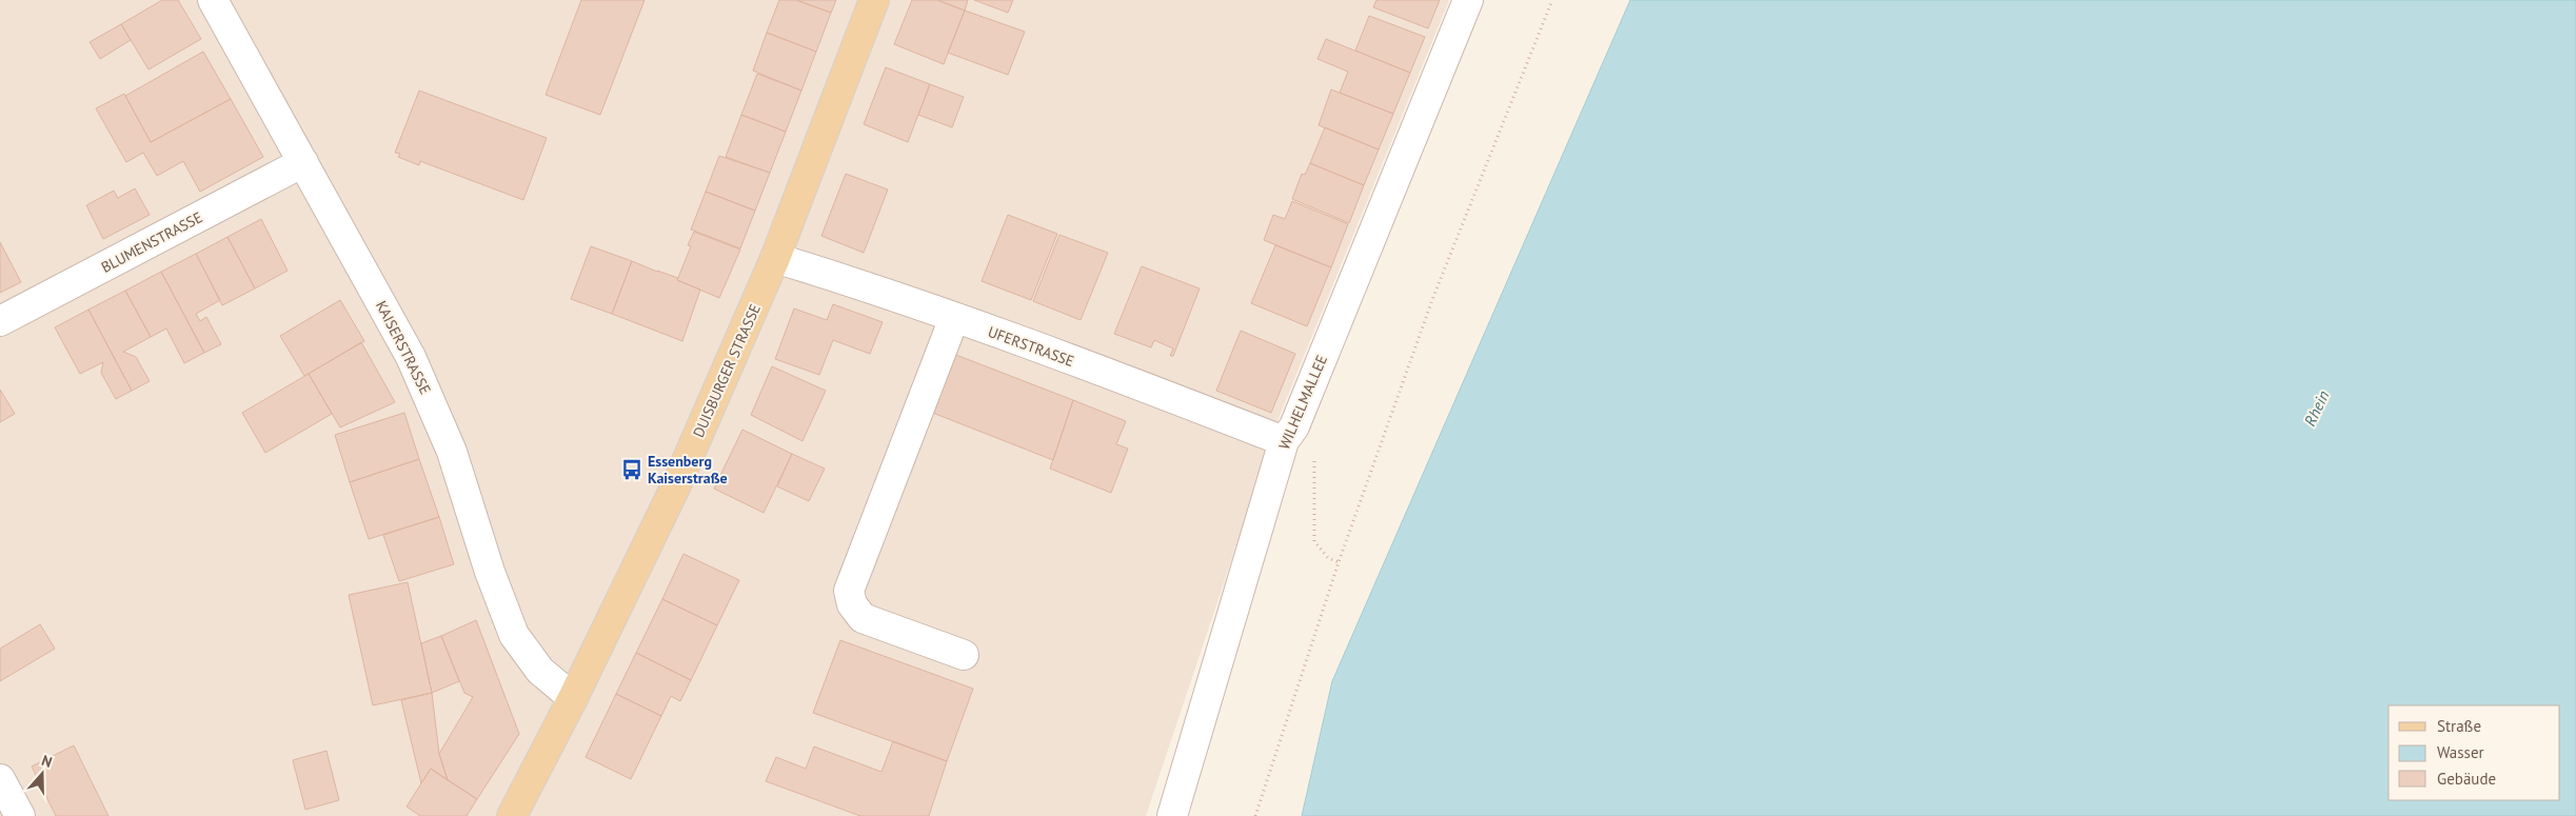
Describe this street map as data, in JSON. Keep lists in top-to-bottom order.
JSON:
{
  "streets": {
    "main road": ["DUISBURGER STRASSE"],
    "street": [
      "BLUMENSTRASSE",
      "UFERSTRASSE",
      "KAISERSTRASSE",
      "WILHELMALLEE"
    ]
  },
  "crossings": [
    ["BLUMENSTRASSE", "KAISERSTRASSE"],
    ["UFERSTRASSE", "DUISBURGER STRASSE"],
    ["UFERSTRASSE", "WILHELMALLEE"],
    ["KAISERSTRASSE", "DUISBURGER STRASSE"]
  ],
  "water": ["Rhein"],
  "places": {
    "bus stop": ["Essenberg Kaiserstraße"]
  },
  "legend": ["Straße", "Wasser", "Gebäude"],
  "north": "top"
}
